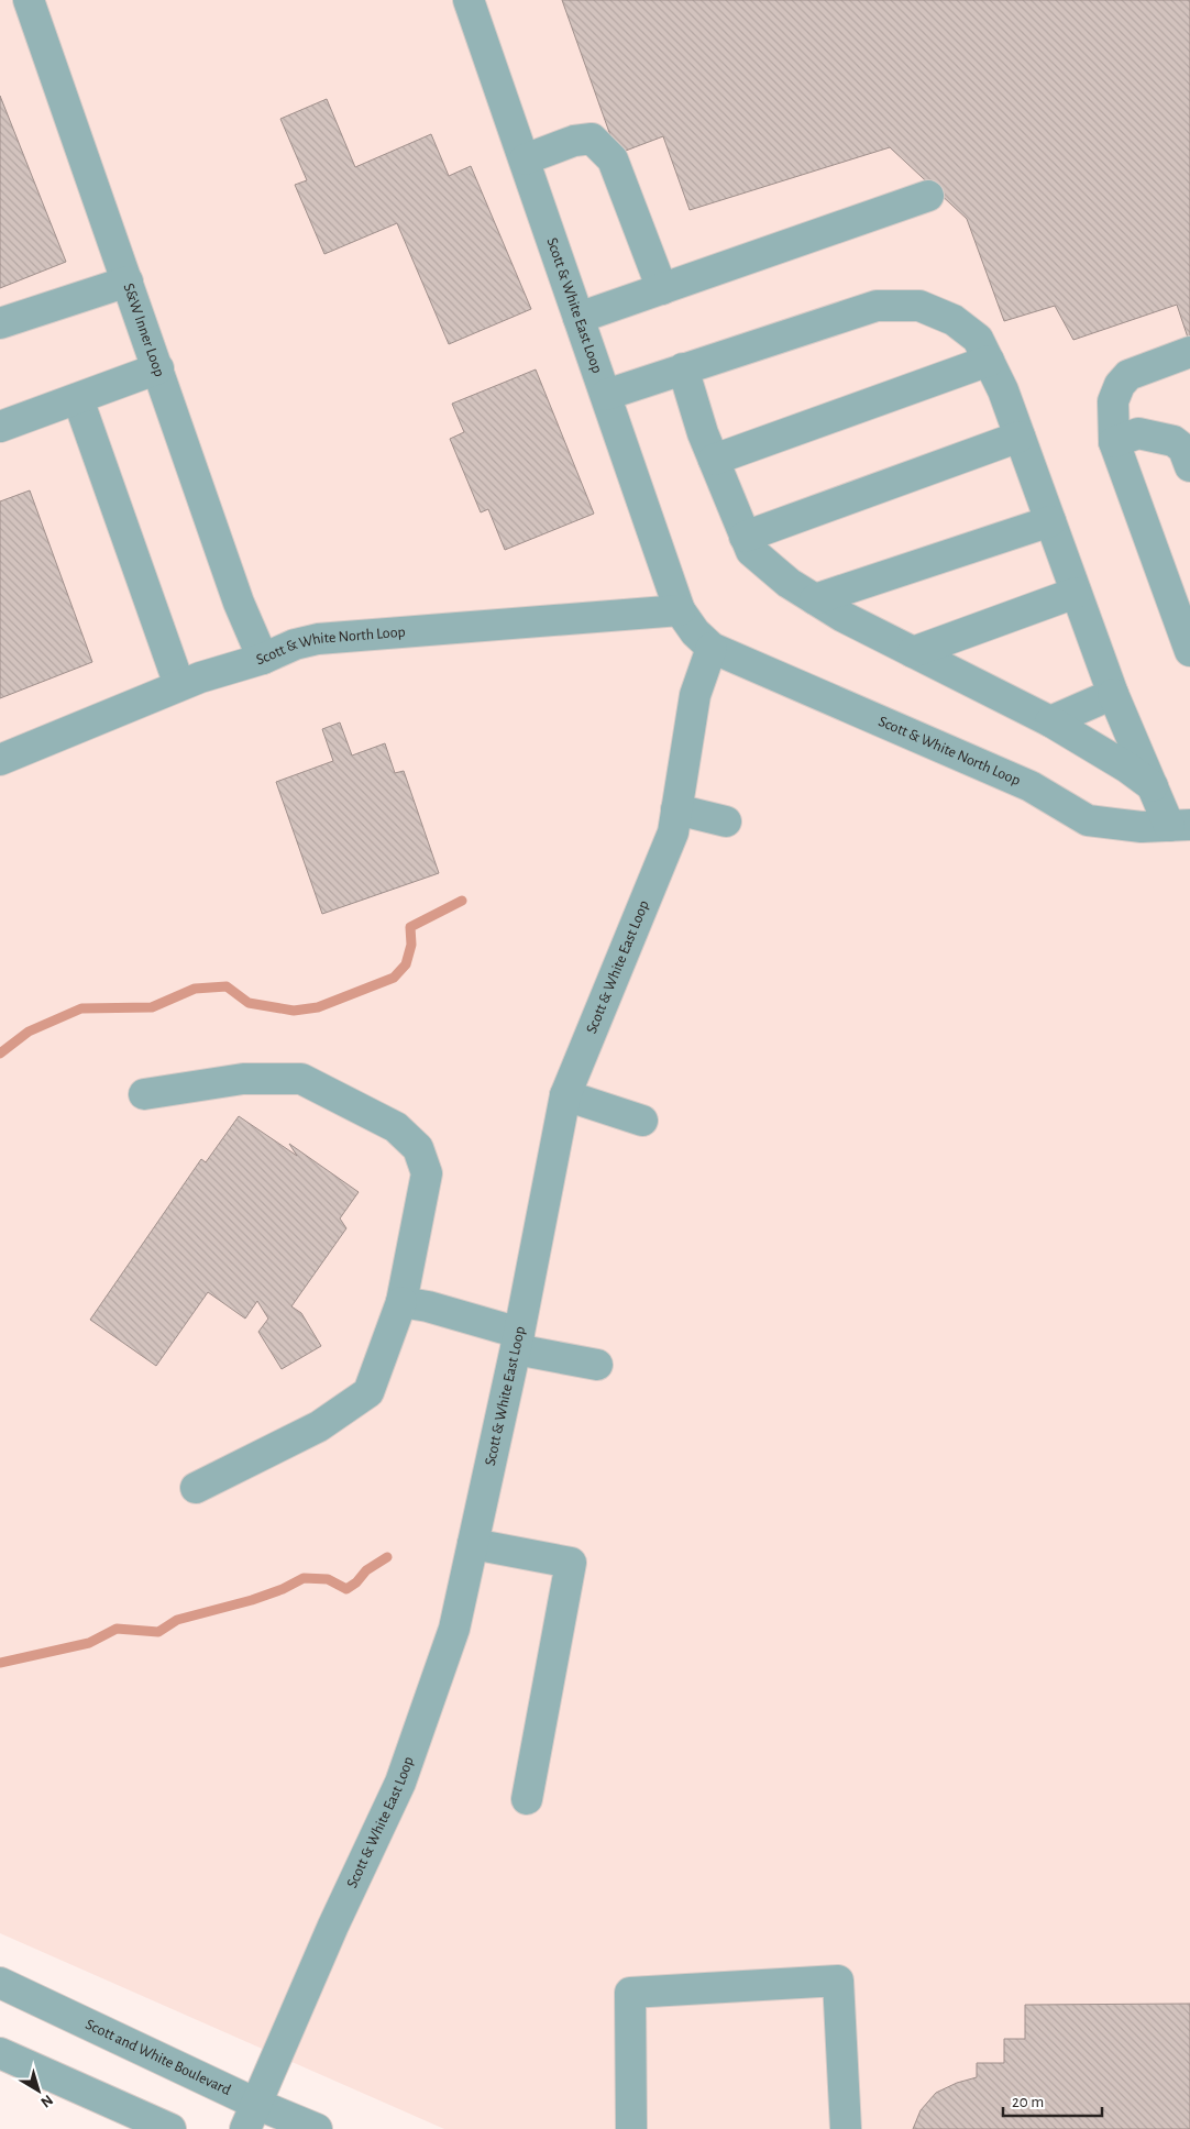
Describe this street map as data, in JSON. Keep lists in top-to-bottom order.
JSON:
{
  "streets": {
    "street": [
      "Scott & White East Loop",
      "S&W Inner Loop",
      "Scott & White North Loop",
      "Scott and White Boulevard"
    ]
  },
  "crossings": [
    ["Scott & White East Loop", "Scott & White North Loop"],
    ["Scott & White East Loop", "Scott and White Boulevard"],
    ["S&W Inner Loop", "Scott & White North Loop"]
  ],
  "scale_bar": "20 m",
  "north": "bottom right"
}
